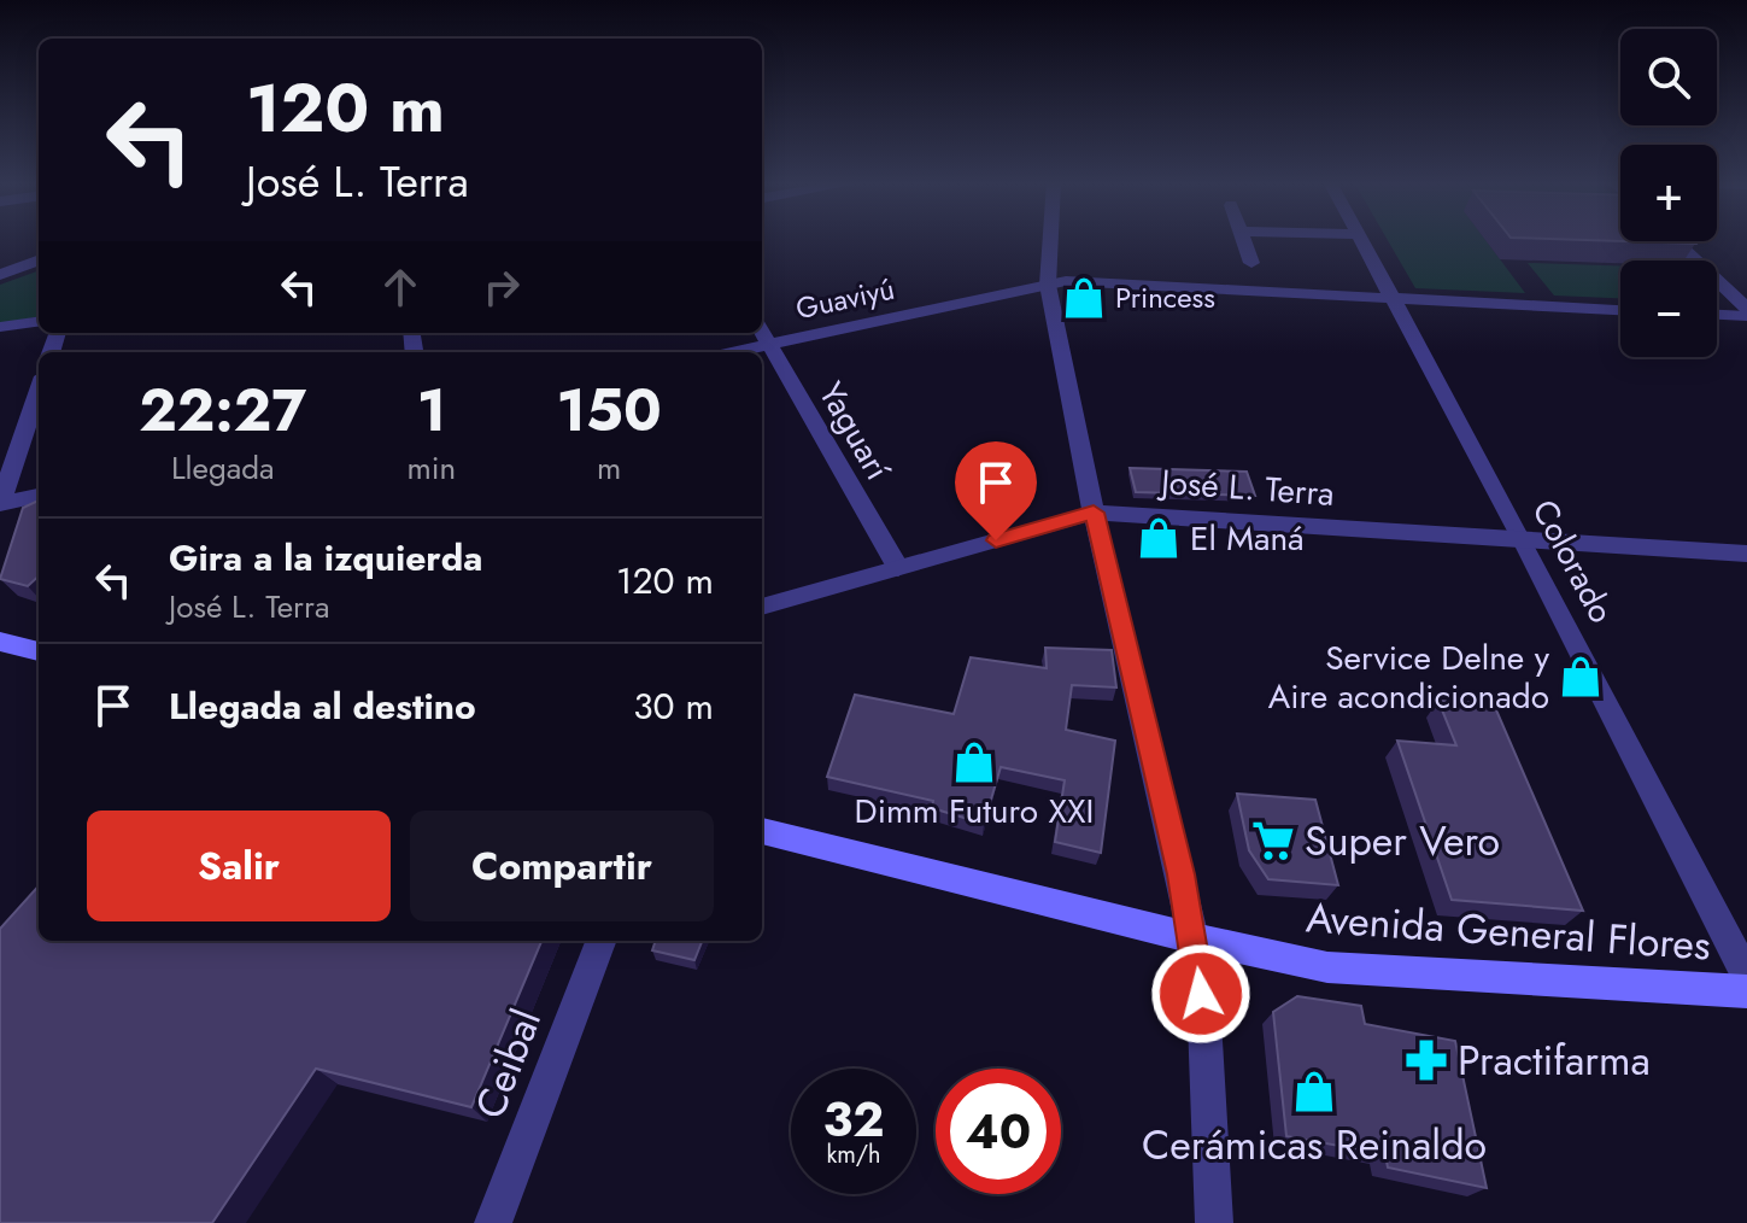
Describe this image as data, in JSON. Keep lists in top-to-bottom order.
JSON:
{
  "streets": {
    "main road": ["Avenida General Flores"],
    "street": [
      "Guaviyú",
      "Yaguarí",
      "José L. Terra",
      "Colorado",
      "Ceibal"
    ]
  },
  "crossings": [
    ["Guaviyú", "Yaguarí"],
    ["Guaviyú", "Colorado"],
    ["Yaguarí", "José L. Terra"],
    ["José L. Terra", "Colorado"]
  ],
  "places": {
    "shop": [
      "Princess",
      "El Maná",
      "Service Delne y Aire acondicionado",
      "Dimm Futuro XXI",
      "Cerámicas Reinaldo"
    ],
    "supermarket": ["Super Vero"],
    "pharmacy": ["Practifarma"]
  },
  "page": {
    "map_buttons": ["+", "−"],
    "turn": ["120 m", "José L. Terra"],
    "eta": [
      "22:27",
      "Llegada",
      "1",
      "min",
      "150",
      "m"
    ],
    "list": [
      {
        "name": "Gira a la izquierda",
        "note": "José L. Terra",
        "value": "120 m"
      },
      {
        "name": "Llegada al destino",
        "value": "30 m"
      }
    ],
    "buttons": ["Salir", "Compartir"],
    "speed": "32 km/h",
    "limit": "40"
  }
}
